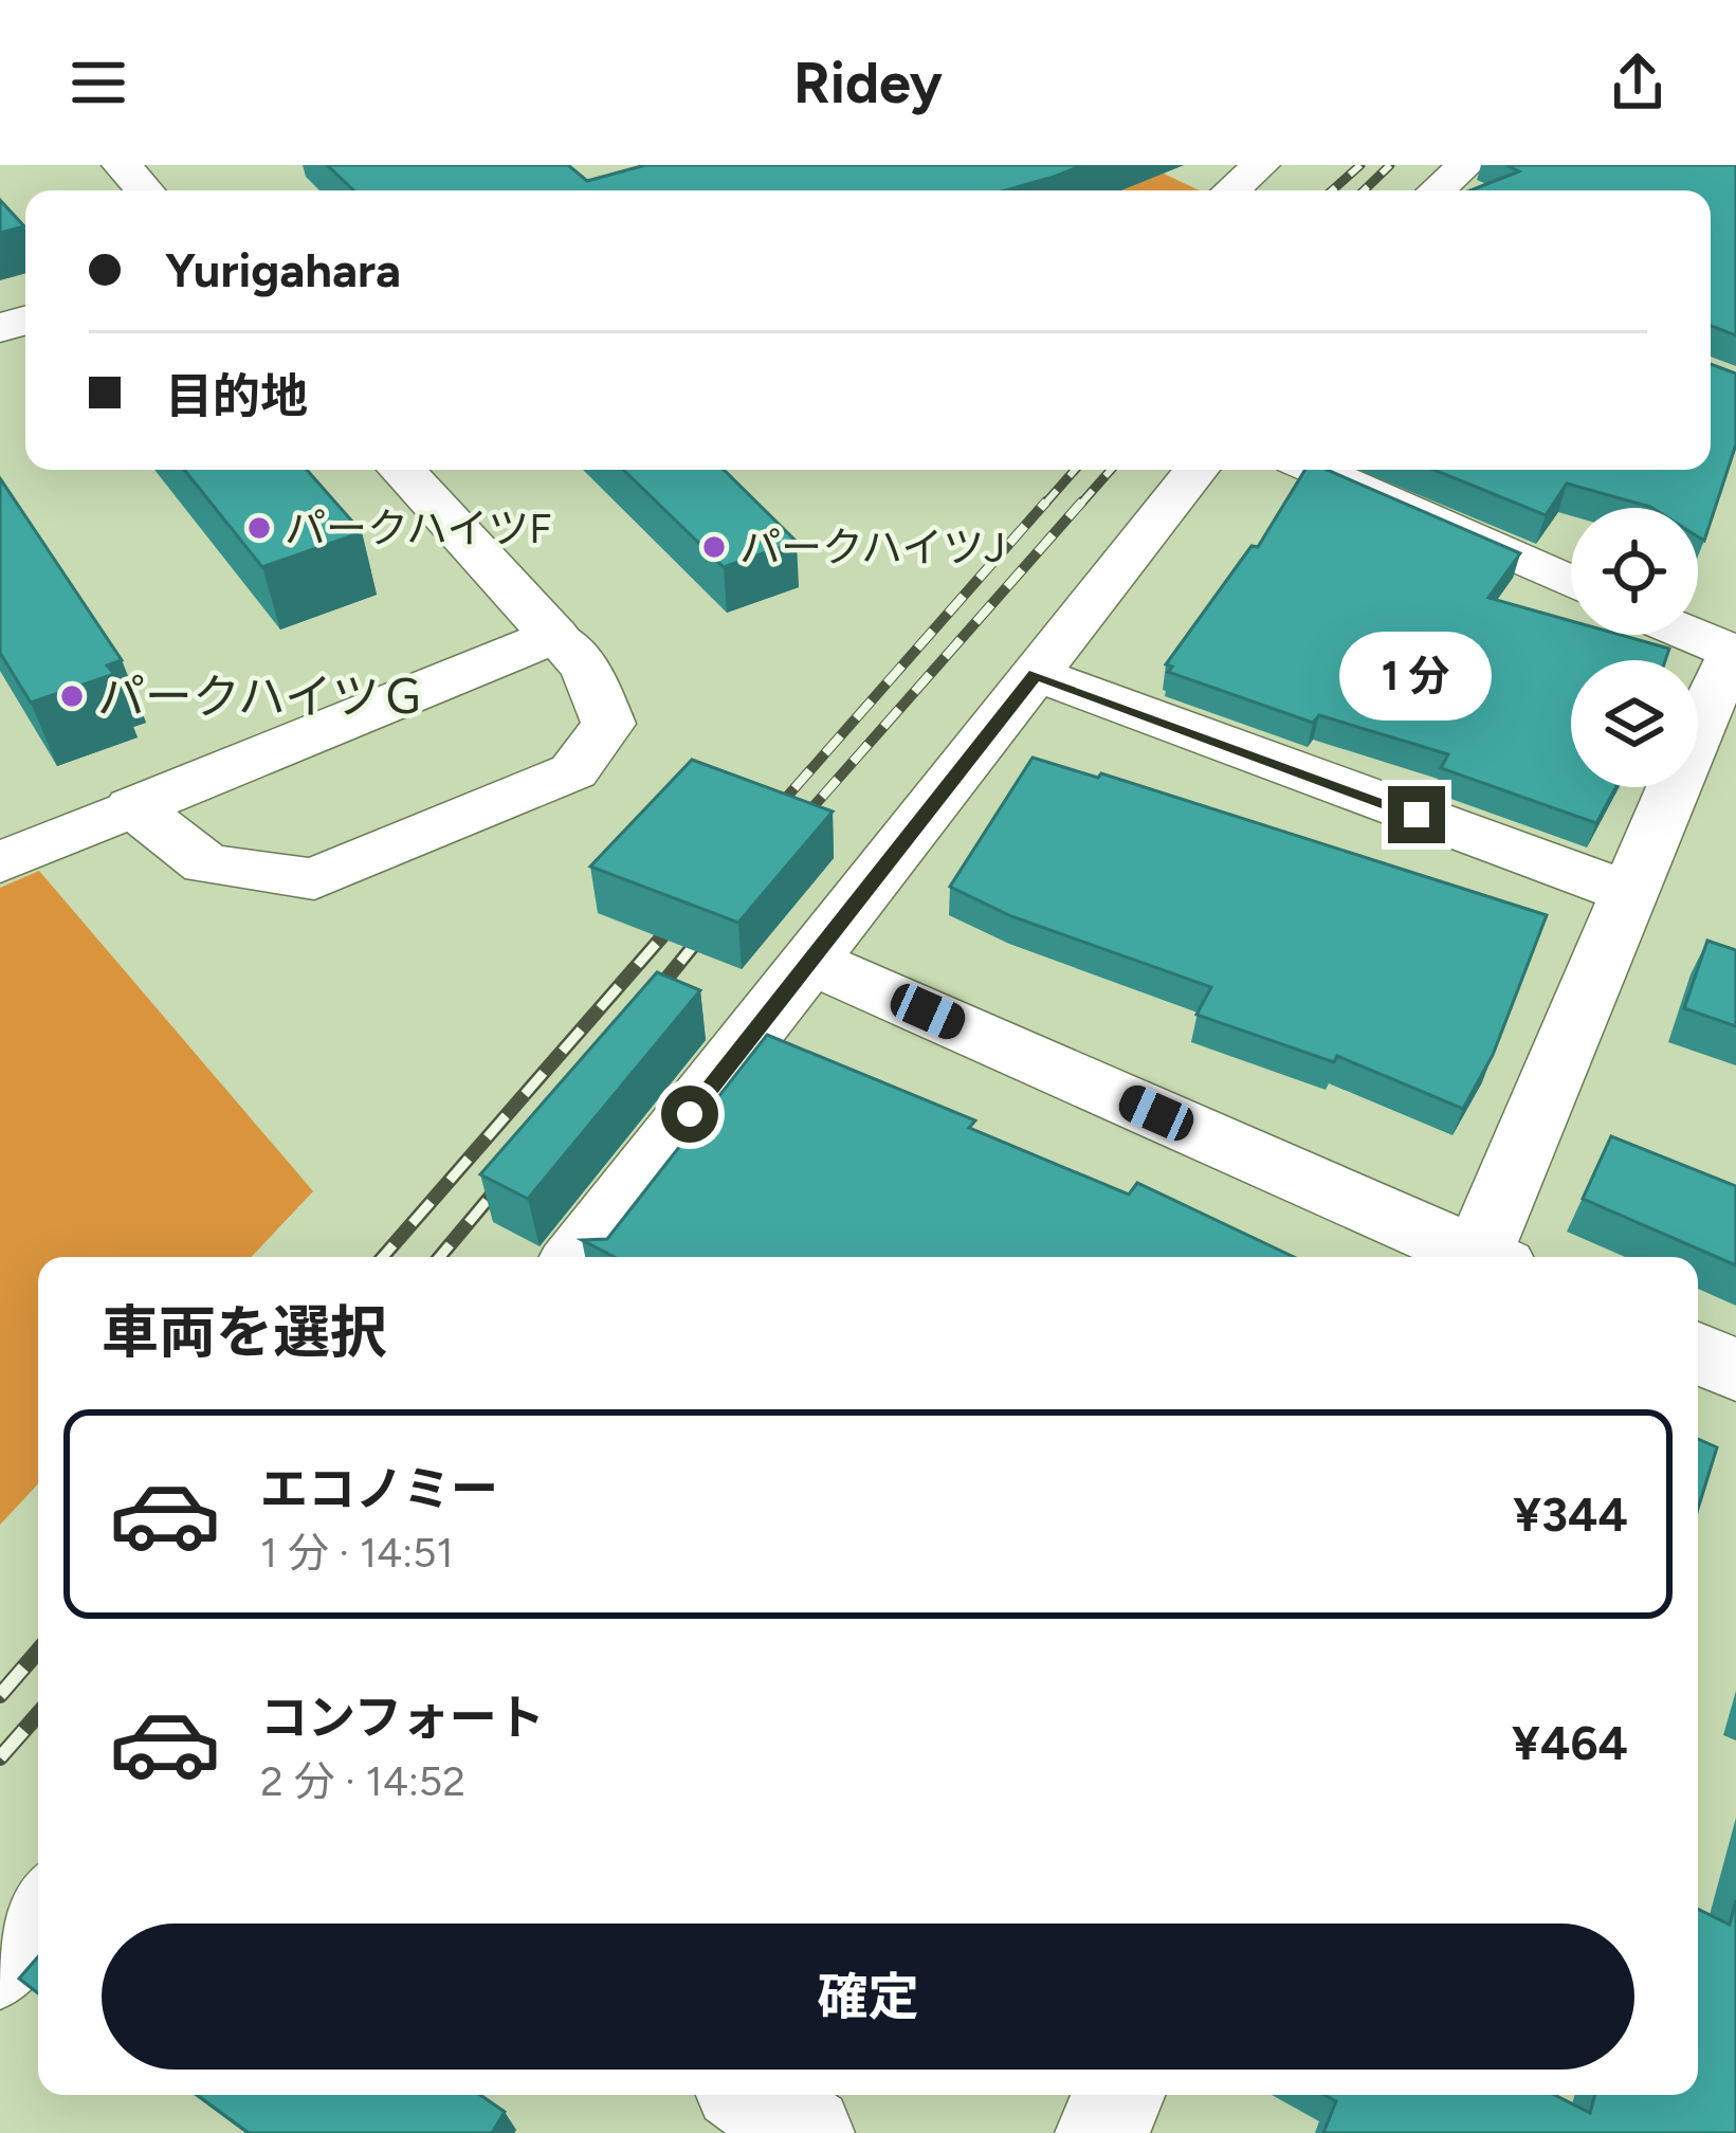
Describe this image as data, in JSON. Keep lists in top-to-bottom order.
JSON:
{
  "places": ["パークハイツF", "パークハイツJ", "パークハイツＧ"],
  "page": {
    "header": "Ridey",
    "banner": ["Yurigahara", "目的地"],
    "bubble": "1 分",
    "heading": "車両を選択",
    "list": [
      {
        "name": "エコノミー",
        "note": "1 分 · 14:51",
        "value": "¥344"
      },
      {
        "name": "コンフォート",
        "note": "2 分 · 14:52",
        "value": "¥464"
      }
    ],
    "buttons": "確定"
  }
}
